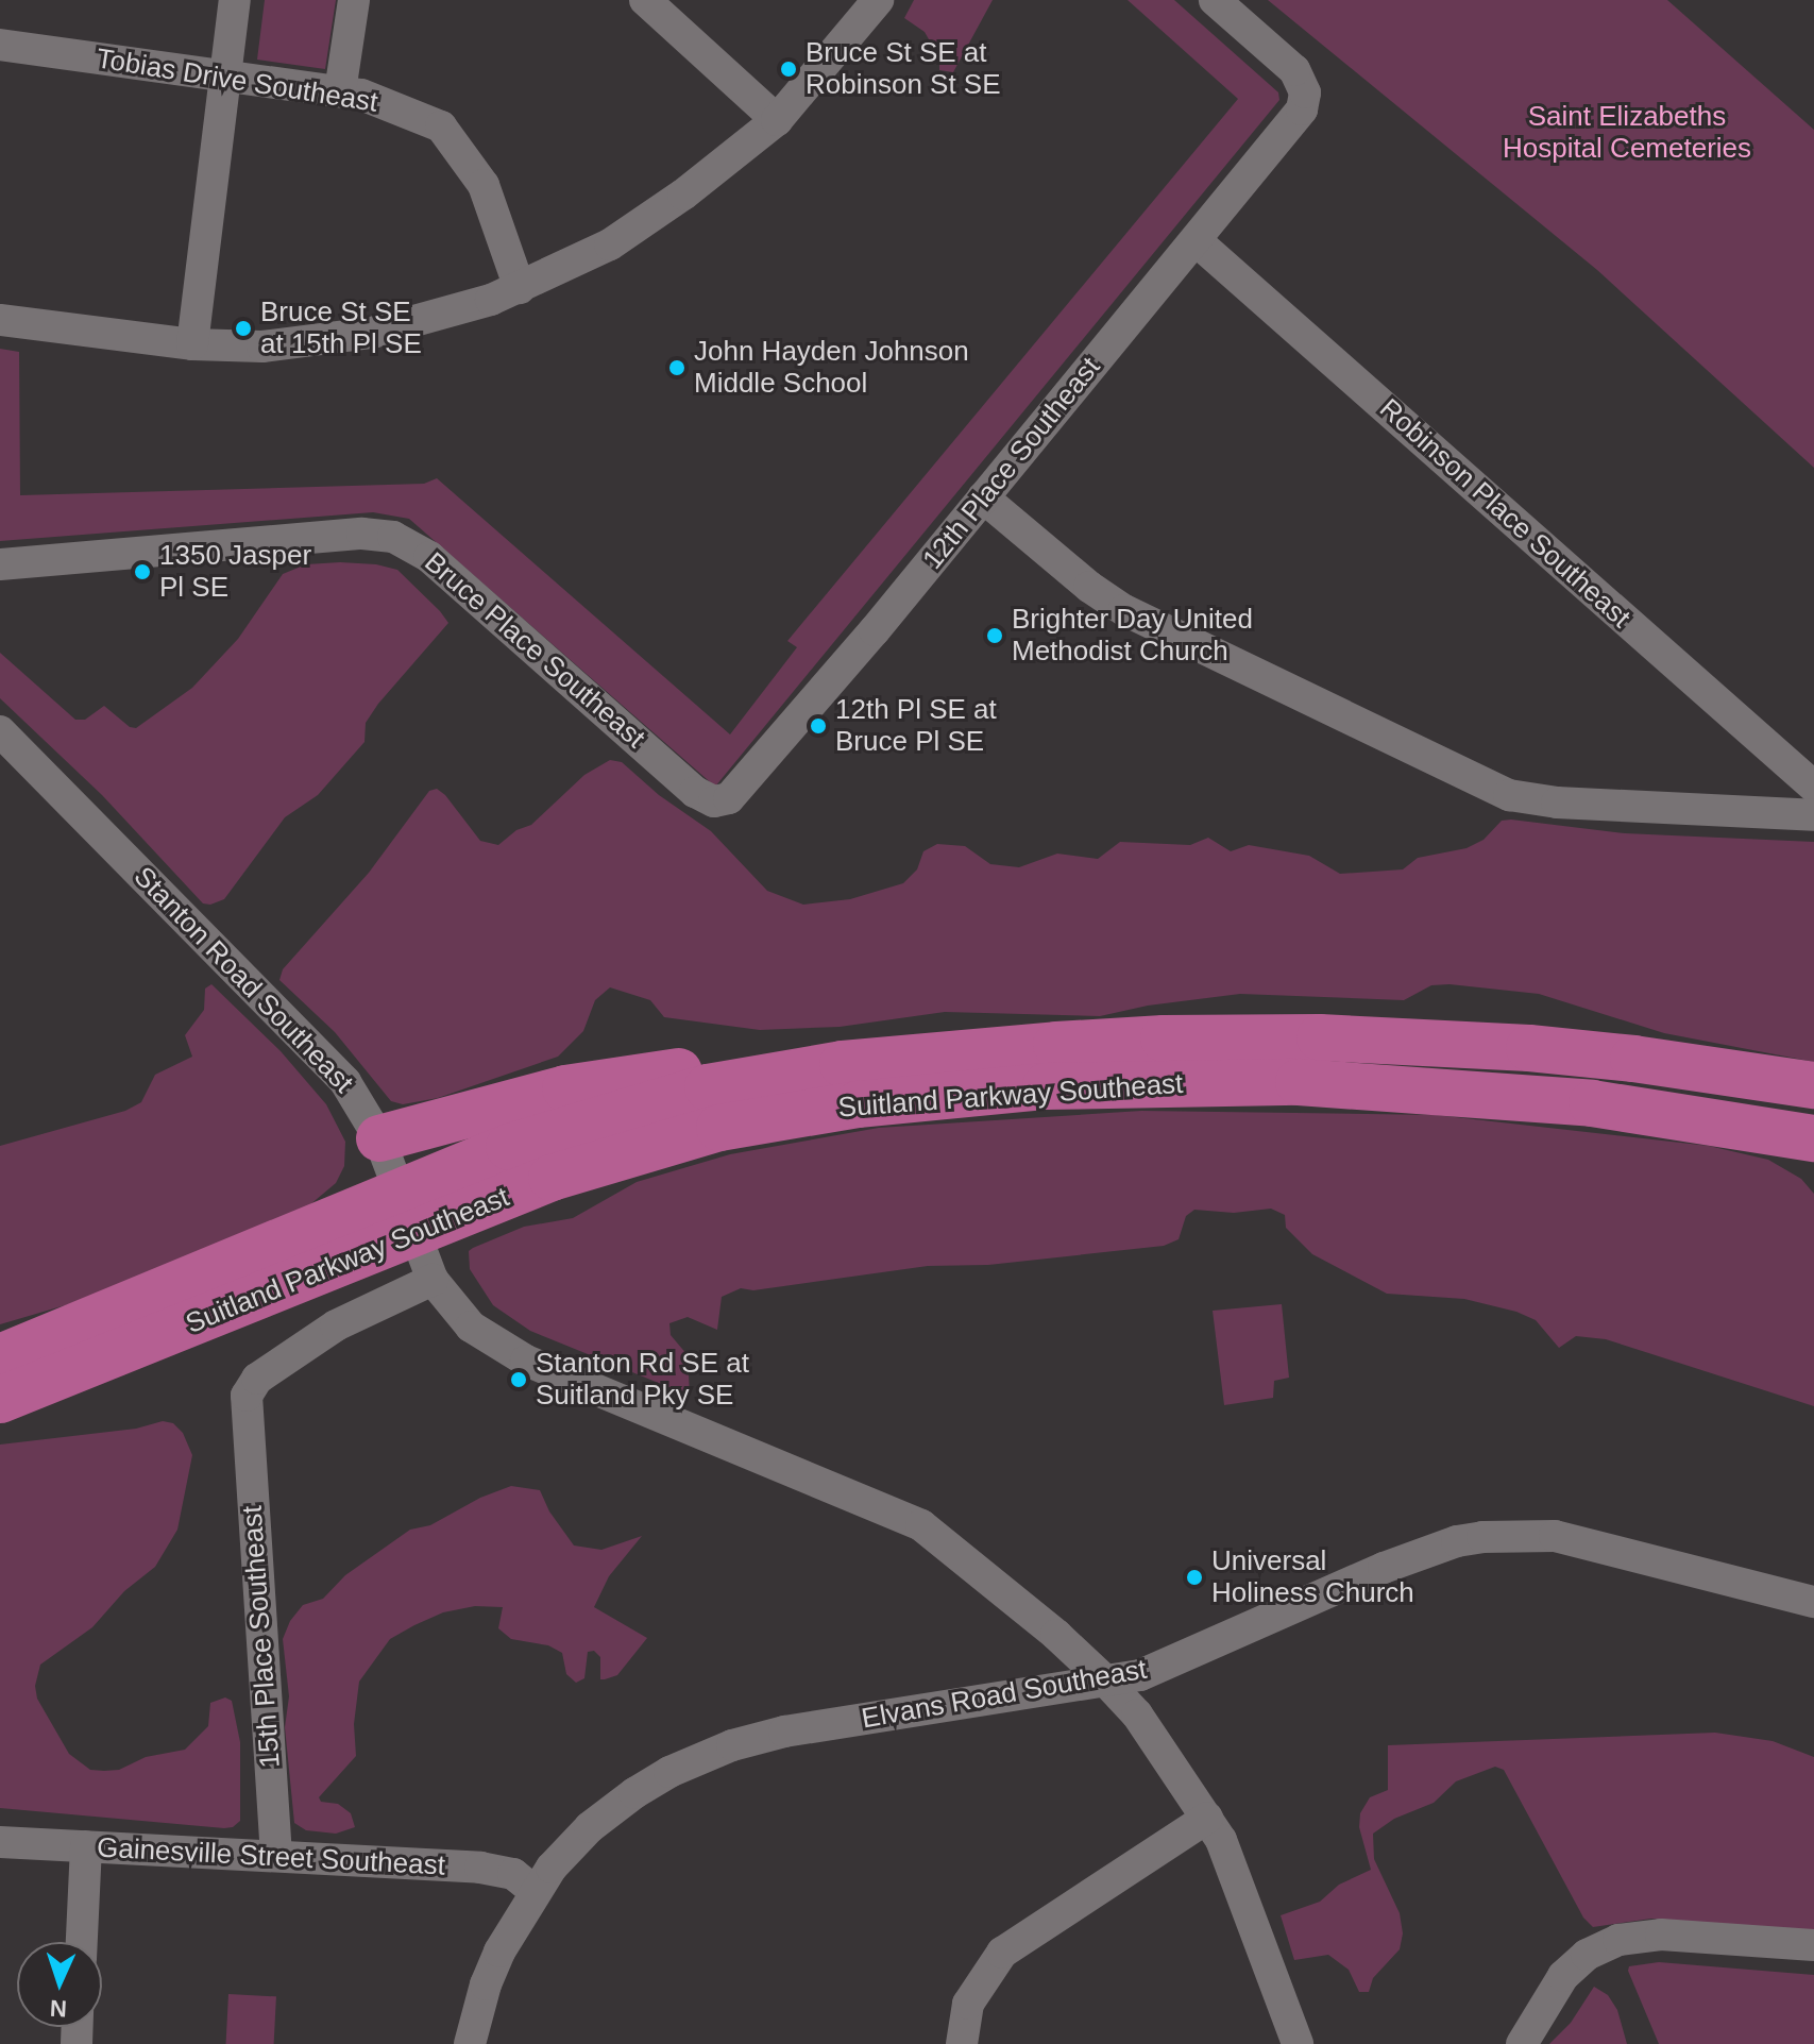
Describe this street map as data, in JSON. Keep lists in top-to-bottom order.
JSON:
{
  "streets": {
    "highway": ["Suitland Parkway Southeast"],
    "street": [
      "Tobias Drive Southeast",
      "12th Place Southeast",
      "Robinson Place Southeast",
      "Bruce Place Southeast",
      "Stanton Road Southeast",
      "15th Place Southeast",
      "Elvans Road Southeast",
      "Gainesville Street Southeast"
    ]
  },
  "crossings": [
    ["12th Place Southeast", "Robinson Place Southeast"],
    ["12th Place Southeast", "Bruce Place Southeast"],
    ["Stanton Road Southeast", "Suitland Parkway Southeast"],
    ["Stanton Road Southeast", "15th Place Southeast"],
    ["Stanton Road Southeast", "Elvans Road Southeast"],
    ["15th Place Southeast", "Gainesville Street Southeast"],
    ["Elvans Road Southeast", "Gainesville Street Southeast"]
  ],
  "parks": ["Saint Elizabeths Hospital Cemeteries"],
  "places": [
    "Bruce St SE at Robinson St SE",
    "Bruce St SE at 15th Pl SE",
    "John Hayden Johnson Middle School",
    "1350 Jasper Pl SE",
    "Brighter Day United Methodist Church",
    "12th Pl SE at Bruce Pl SE",
    "Stanton Rd SE at Suitland Pky SE",
    "Universal Holiness Church"
  ],
  "north": "bottom"
}
